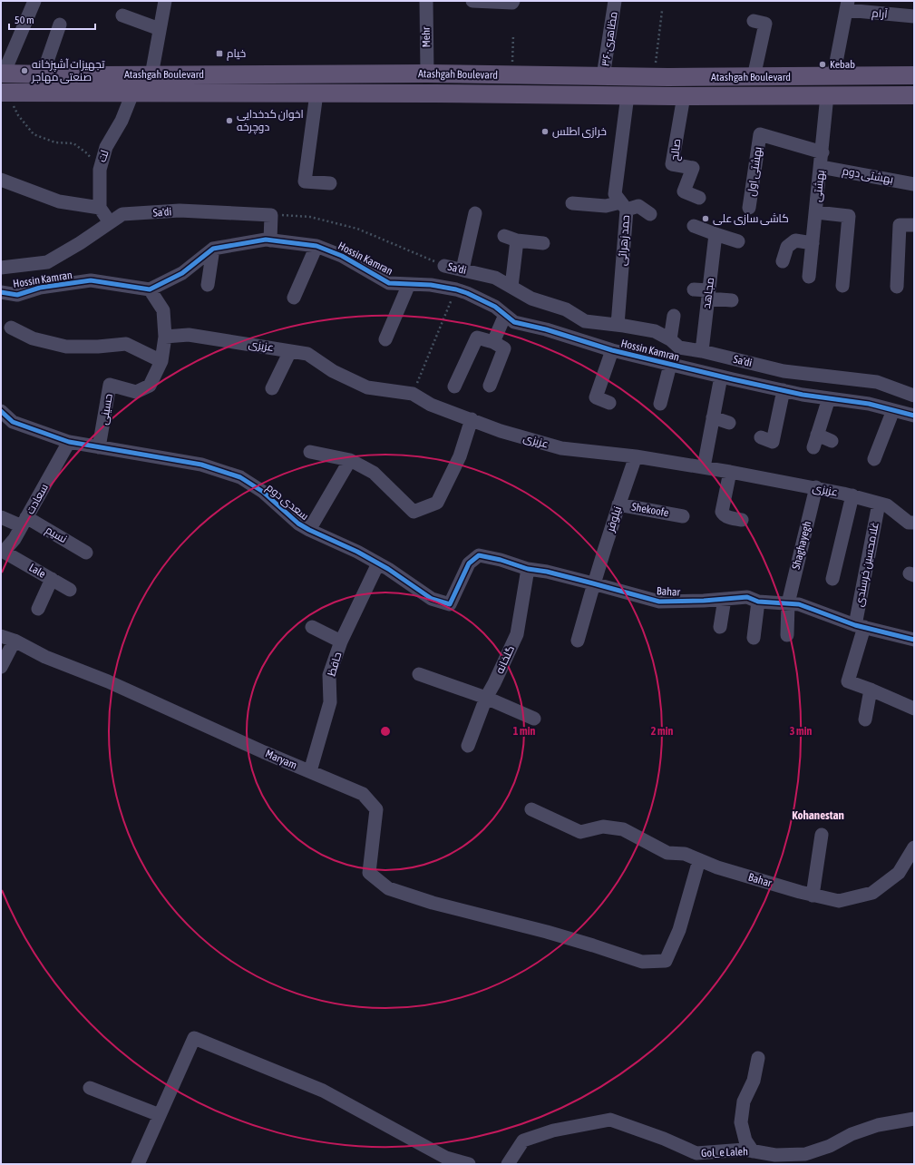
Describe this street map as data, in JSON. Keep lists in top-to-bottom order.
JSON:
{
  "streets": {
    "main road": ["Atashgah Boulevard"],
    "street": [
      "آرام",
      "Mehr",
      "۳۶-مظاهری",
      "صالح",
      "لت",
      "بهشتی اول",
      "بهشتی دوم",
      "بهشتی",
      "Sa'di",
      "حمد زهرائی",
      "Hossin Kamran",
      "مجاهد",
      "عزیزی",
      "حسینی",
      "سعادت",
      "سعدی دوم",
      "Shekoofe",
      "نیلوفر",
      "نسیم",
      "Shaghayegh",
      "غلامحسین خرسندی",
      "Lale",
      "Bahar",
      "گلخانه",
      "حافظ",
      "Maryam",
      "Gol_e Laleh"
    ]
  },
  "crossings": [
    ["Mehr", "Atashgah Boulevard"],
    ["۳۶-مظاهری", "Atashgah Boulevard"],
    ["Atashgah Boulevard", "صالح"],
    ["Atashgah Boulevard", "لت"],
    ["Atashgah Boulevard", "بهشتی"],
    ["Atashgah Boulevard", "حمد زهرائی"],
    ["بهشتی اول", "بهشتی"],
    ["بهشتی دوم", "بهشتی"],
    ["Sa'di", "حمد زهرائی"],
    ["Sa'di", "مجاهد"],
    ["Hossin Kamran", "حسینی"],
    ["عزیزی", "حسینی"],
    ["عزیزی", "نیلوفر"],
    ["عزیزی", "Shaghayegh"],
    ["عزیزی", "غلامحسین خرسندی"],
    ["حسینی", "سعدی دوم"],
    ["سعادت", "سعدی دوم"],
    ["سعادت", "نسیم"],
    ["سعادت", "Lale"],
    ["سعدی دوم", "Bahar"],
    ["سعدی دوم", "حافظ"],
    ["Shekoofe", "نیلوفر"],
    ["نیلوفر", "Bahar"],
    ["Shaghayegh", "Bahar"],
    ["غلامحسین خرسندی", "Bahar"],
    ["Bahar", "گلخانه"],
    ["Bahar", "Maryam"],
    ["حافظ", "Maryam"]
  ],
  "districts": ["Kohanestan"],
  "places": {
    "transit": ["خیام"],
    "other": [
      "Kebab",
      "تجهیزات آشپزخانه صنعتی مهاجر",
      "اخوان کدخدایی دوچرخه",
      "خرازی اطلس",
      "کاشی سازی علی"
    ]
  },
  "scale_bar": "50 m",
  "rings": ["1 min", "2 min", "3 min"]
}
